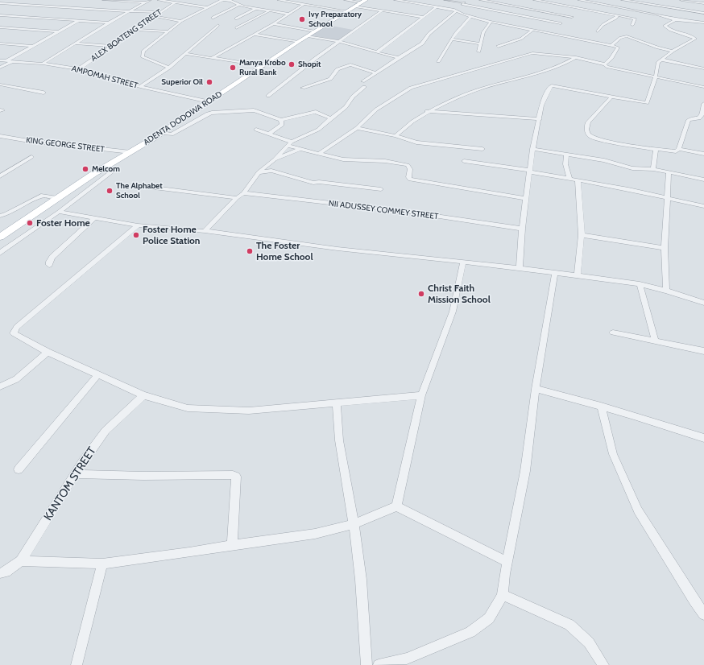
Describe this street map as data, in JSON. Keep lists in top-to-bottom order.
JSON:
{
  "streets": {
    "main road": ["ADENTA DODOWA ROAD"],
    "street": [
      "ALEX BOATENG STREET",
      "AMPOMAH STREET",
      "KING GEORGE STREET",
      "NII ADUSSEY COMMEY STREET",
      "KANTOM STREET"
    ]
  },
  "crossings": [
    ["ALEX BOATENG STREET", "AMPOMAH STREET"],
    ["AMPOMAH STREET", "ADENTA DODOWA ROAD"],
    ["ADENTA DODOWA ROAD", "KING GEORGE STREET"]
  ],
  "places": [
    "Ivy Preparatory School",
    "Shopit",
    "Manya Krobo Rural Bank",
    "Superior Oil",
    "Melcom",
    "The Alphabet School",
    "Foster Home",
    "Foster Home Police Station",
    "The Foster Home School",
    "Christ Faith Mission School"
  ]
}
